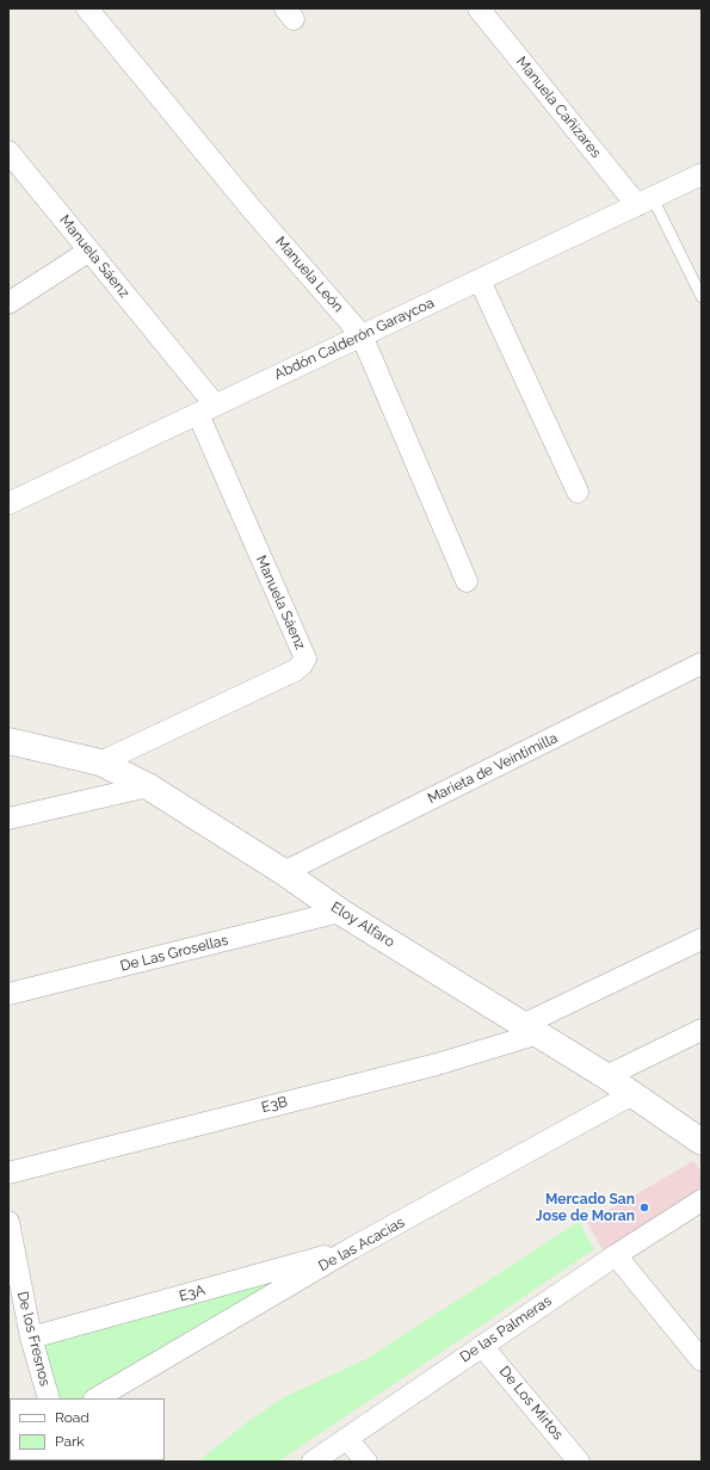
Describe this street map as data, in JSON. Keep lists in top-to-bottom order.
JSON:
{
  "streets": {
    "street": [
      "Manuela Cañizares",
      "Manuela Sáenz",
      "Manuela León",
      "Abdón Calderón Garaycoa",
      "Marieta de Veintimilla",
      "Eloy Alfaro",
      "De Las Grosellas",
      "E3B",
      "De las Acacias",
      "E3A",
      "De las Palmeras",
      "De los Fresnos",
      "De Los Mirtos"
    ]
  },
  "crossings": [
    ["Manuela Cañizares", "Abdón Calderón Garaycoa"],
    ["Manuela Sáenz", "Abdón Calderón Garaycoa"],
    ["Manuela Sáenz", "Eloy Alfaro"],
    ["Manuela León", "Abdón Calderón Garaycoa"],
    ["Marieta de Veintimilla", "Eloy Alfaro"],
    ["Eloy Alfaro", "De Las Grosellas"],
    ["Eloy Alfaro", "E3B"],
    ["Eloy Alfaro", "De las Acacias"],
    ["De las Acacias", "E3A"],
    ["E3A", "De los Fresnos"],
    ["De las Palmeras", "De Los Mirtos"]
  ],
  "places": ["Mercado San Jose de Moran"],
  "legend": ["Road", "Park"]
}
